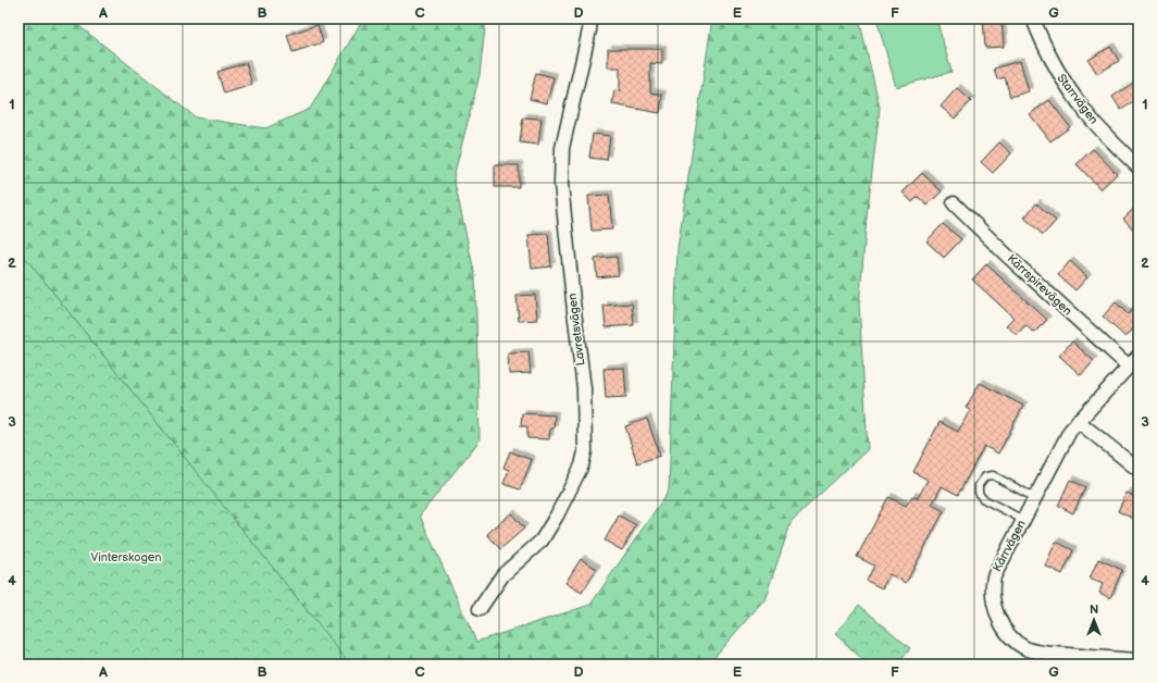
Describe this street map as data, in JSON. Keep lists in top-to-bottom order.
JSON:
{
  "streets": {
    "street": [
      "Starrvägen",
      "Kärrspirevägen",
      "Lavretsvägen",
      "Kärrvägen"
    ]
  },
  "crossings": [
    ["Kärrspirevägen", "Kärrvägen"]
  ],
  "parks": ["Vinterskogen"],
  "north": "top",
  "grid": {
    "columns": [
      "A",
      "B",
      "C",
      "D",
      "E",
      "F",
      "G"
    ],
    "rows": [
      "1",
      "2",
      "3",
      "4"
    ]
  }
}
